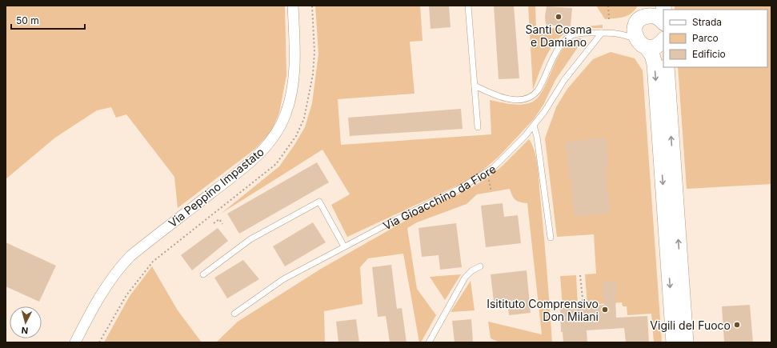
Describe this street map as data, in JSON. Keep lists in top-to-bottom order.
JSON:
{
  "streets": {
    "street": ["Via Peppino Impastato"],
    "lane": ["Via Gioacchino da Fiore"]
  },
  "places": ["Santi Cosma e Damiano", "Isitituto Comprensivo Don Milani", "Vigili del Fuoco"],
  "legend": ["Strada", "Parco", "Edificio"],
  "scale_bar": "50 m",
  "north": "bottom"
}
